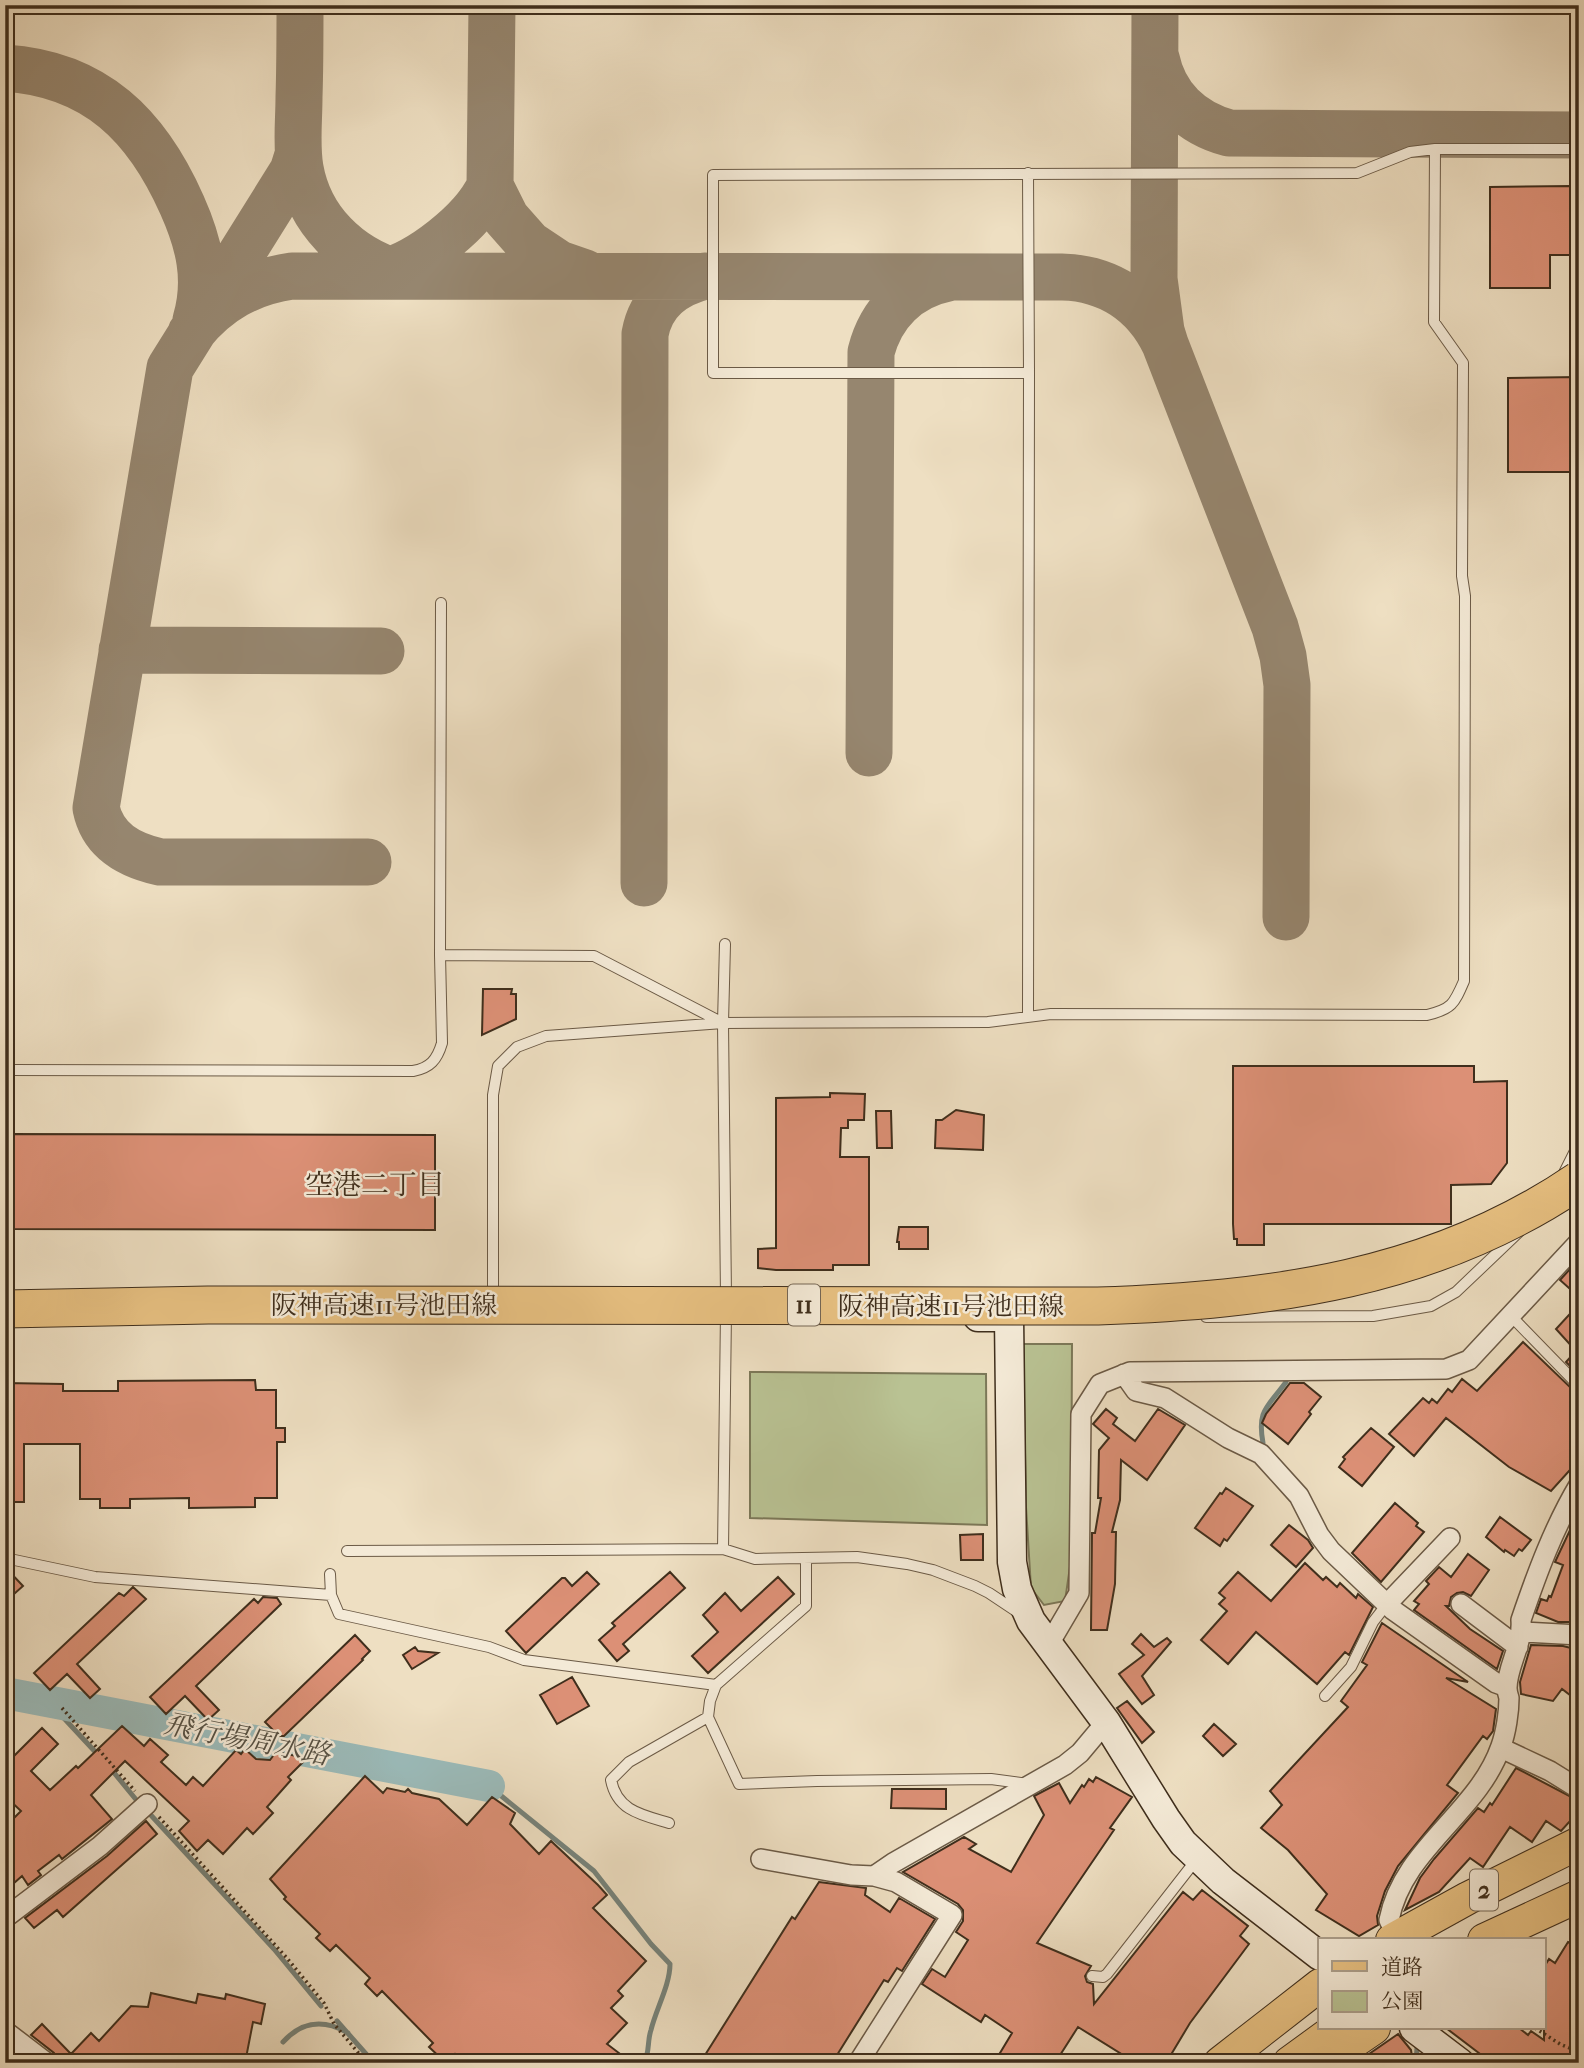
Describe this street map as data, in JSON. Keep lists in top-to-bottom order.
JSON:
{
  "streets": {
    "highway": ["阪神高速11号池田線", "11"],
    "main road": ["2"]
  },
  "districts": ["空港二丁目"],
  "water": ["飛行場周水路"],
  "legend": ["道路", "公園"]
}
